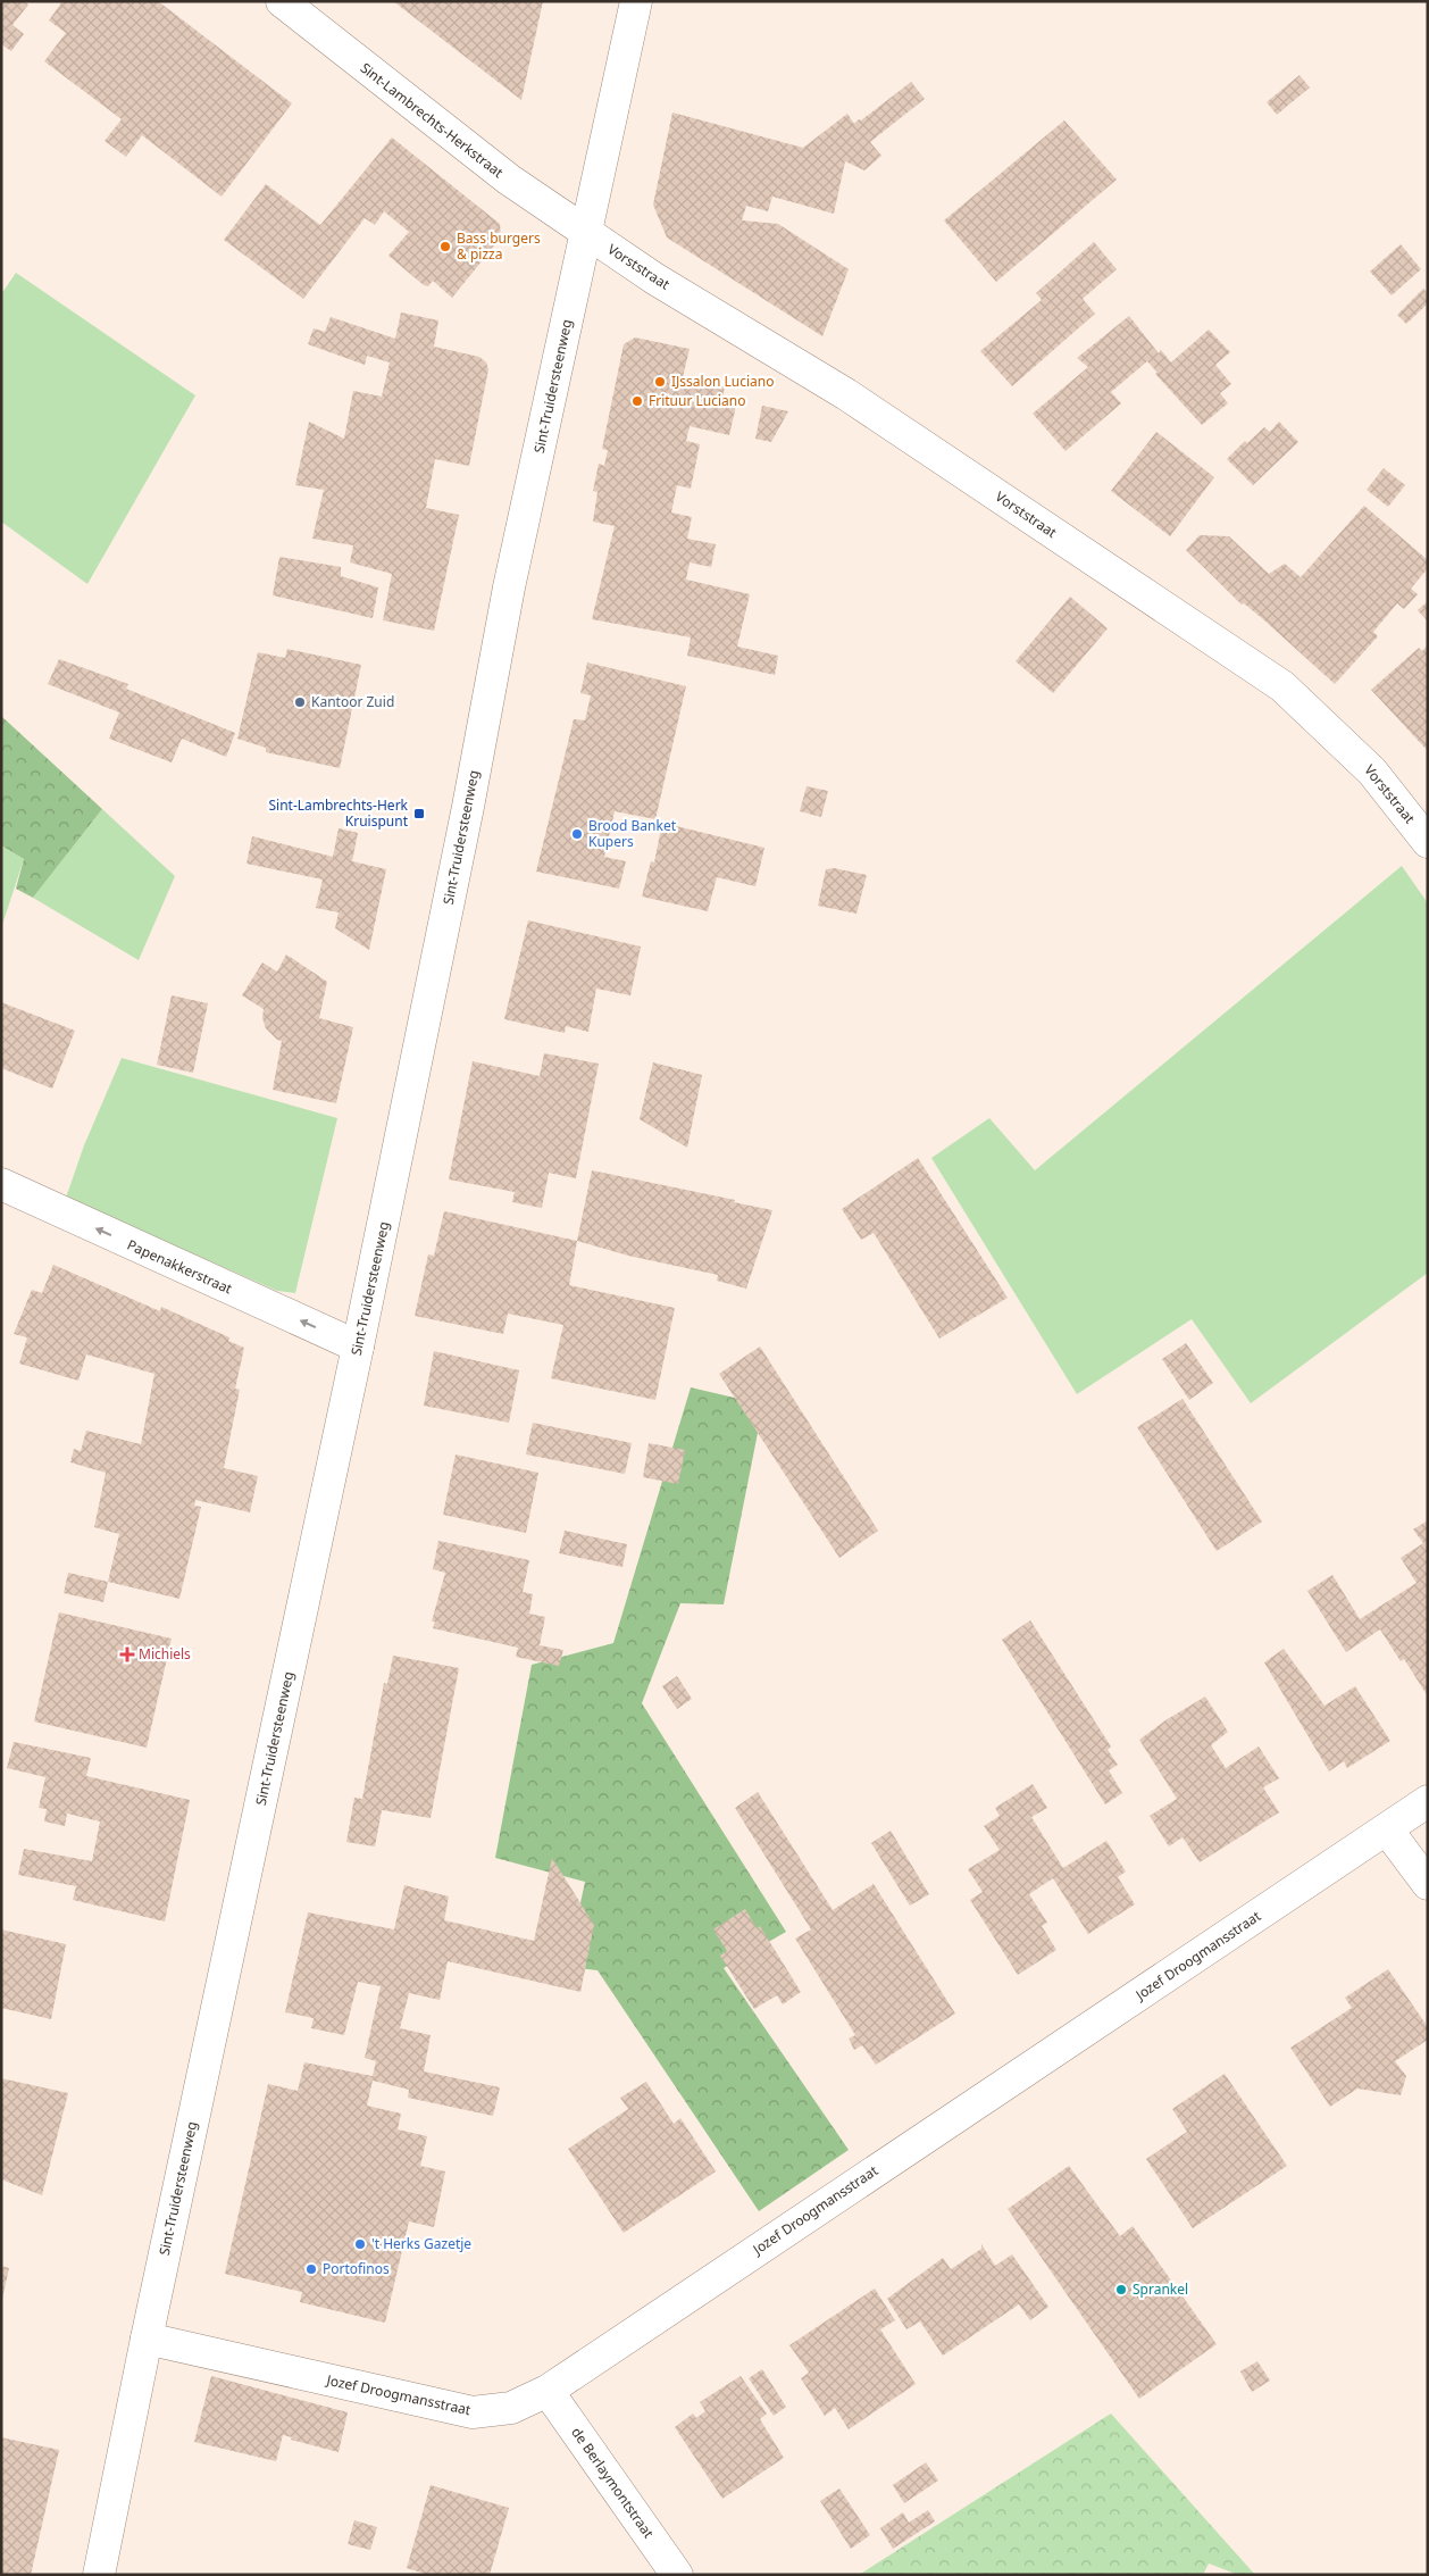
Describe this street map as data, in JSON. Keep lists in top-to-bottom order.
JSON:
{
  "streets": {
    "street": [
      "Sint-Lambrechts-Herkstraat",
      "Vorststraat",
      "Sint-Truidersteenweg",
      "Papenakkerstraat",
      "Jozef Droogmansstraat",
      "de Berlaymontstraat"
    ]
  },
  "crossings": [
    ["Sint-Lambrechts-Herkstraat", "Vorststraat"],
    ["Sint-Lambrechts-Herkstraat", "Sint-Truidersteenweg"],
    ["Vorststraat", "Sint-Truidersteenweg"],
    ["Sint-Truidersteenweg", "Papenakkerstraat"],
    ["Sint-Truidersteenweg", "Jozef Droogmansstraat"],
    ["Jozef Droogmansstraat", "de Berlaymontstraat"]
  ],
  "one_way": ["Papenakkerstraat"],
  "places": {
    "other": [
      "Bass burgers & pizza",
      "IJssalon Luciano",
      "Frituur Luciano",
      "Kantoor Zuid",
      "Brood Banket Kupers",
      "'t Herks Gazetje",
      "Portofinos",
      "Sprankel"
    ],
    "transit": ["Sint-Lambrechts-Herk Kruispunt"],
    "health": ["Michiels"]
  }
}
